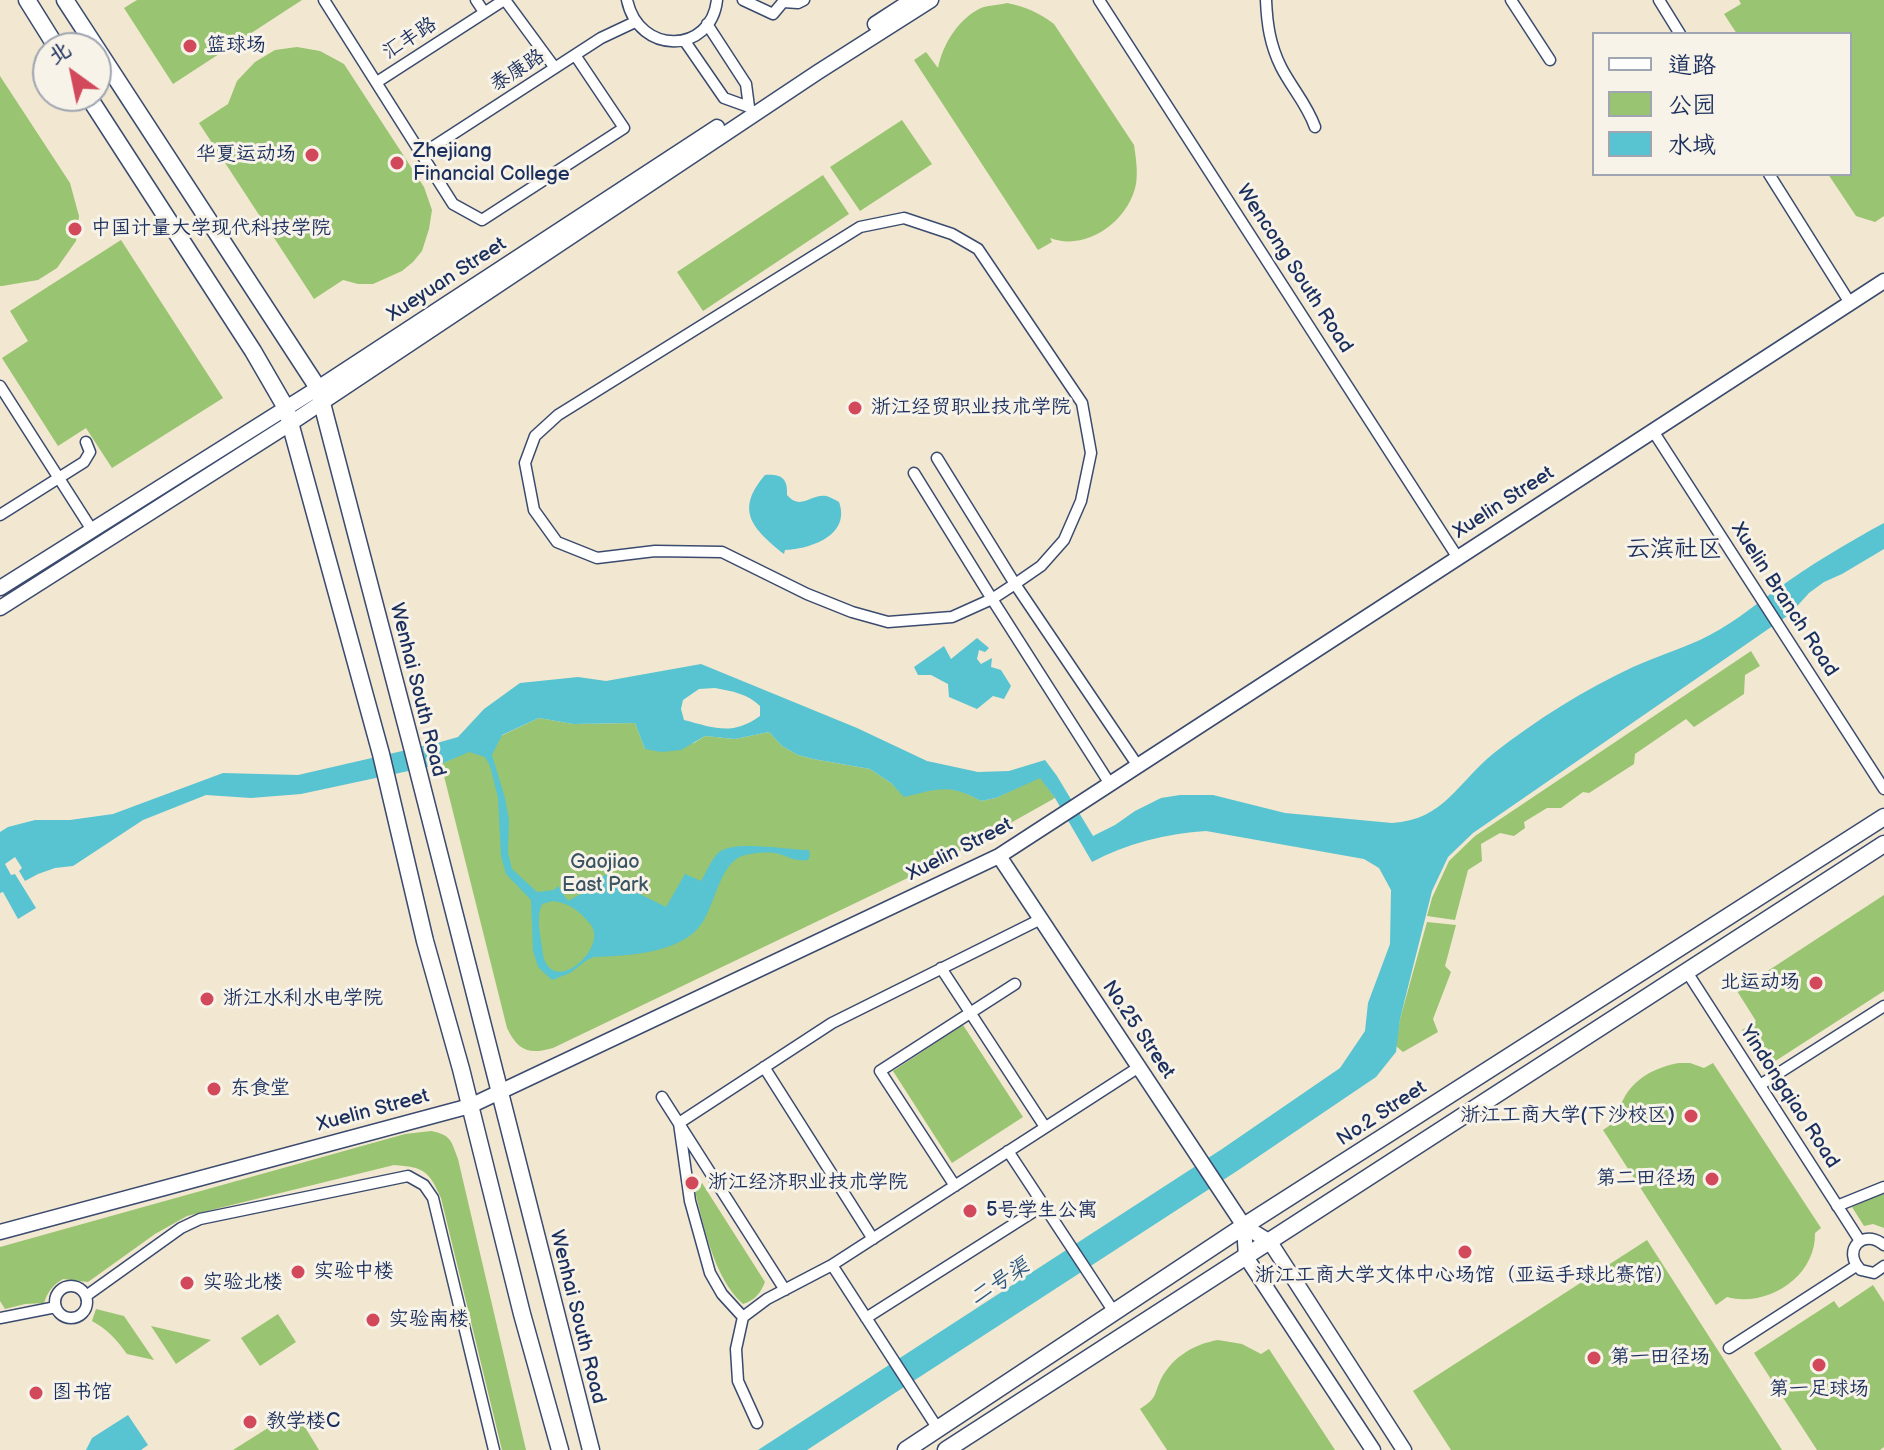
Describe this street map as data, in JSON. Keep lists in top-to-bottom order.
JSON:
{
  "streets": {
    "main road": [
      "Xueyuan Street",
      "Xuelin Street",
      "Wenhai South Road",
      "No.25 Street",
      "No.2 Street"
    ],
    "street": [
      "汇丰路",
      "泰康路",
      "Wencong South Road",
      "Xuelin Branch Road",
      "Yindongqiao Road"
    ]
  },
  "crossings": [
    ["Wencong South Road", "Xuelin Street"],
    ["Xueyuan Street", "Wenhai South Road"],
    ["Xuelin Street", "Xuelin Branch Road"],
    ["Xuelin Street", "Wenhai South Road"],
    ["Xuelin Street", "No.25 Street"],
    ["No.25 Street", "No.2 Street"]
  ],
  "districts": ["云滨社区"],
  "water": ["二号渠"],
  "parks": ["Gaojiao East Park"],
  "places": [
    "篮球场",
    "华夏运动场",
    "Zhejiang Financial College",
    "中国计量大学现代科技学院",
    "浙江经贸职业技术学院",
    "北运动场",
    "浙江水利水电学院",
    "东食堂",
    "浙江工商大学(下沙校区)",
    "第二田径场",
    "浙江经济职业技术学院",
    "5号学生公寓",
    "浙江工商大学文体中心场馆（亚运手球比赛馆）",
    "实验中楼",
    "实验北楼",
    "实验南楼",
    "第一田径场",
    "第一足球场",
    "图书馆",
    "教学楼C"
  ],
  "legend": ["道路", "公园", "水域"],
  "north": "top left"
}
